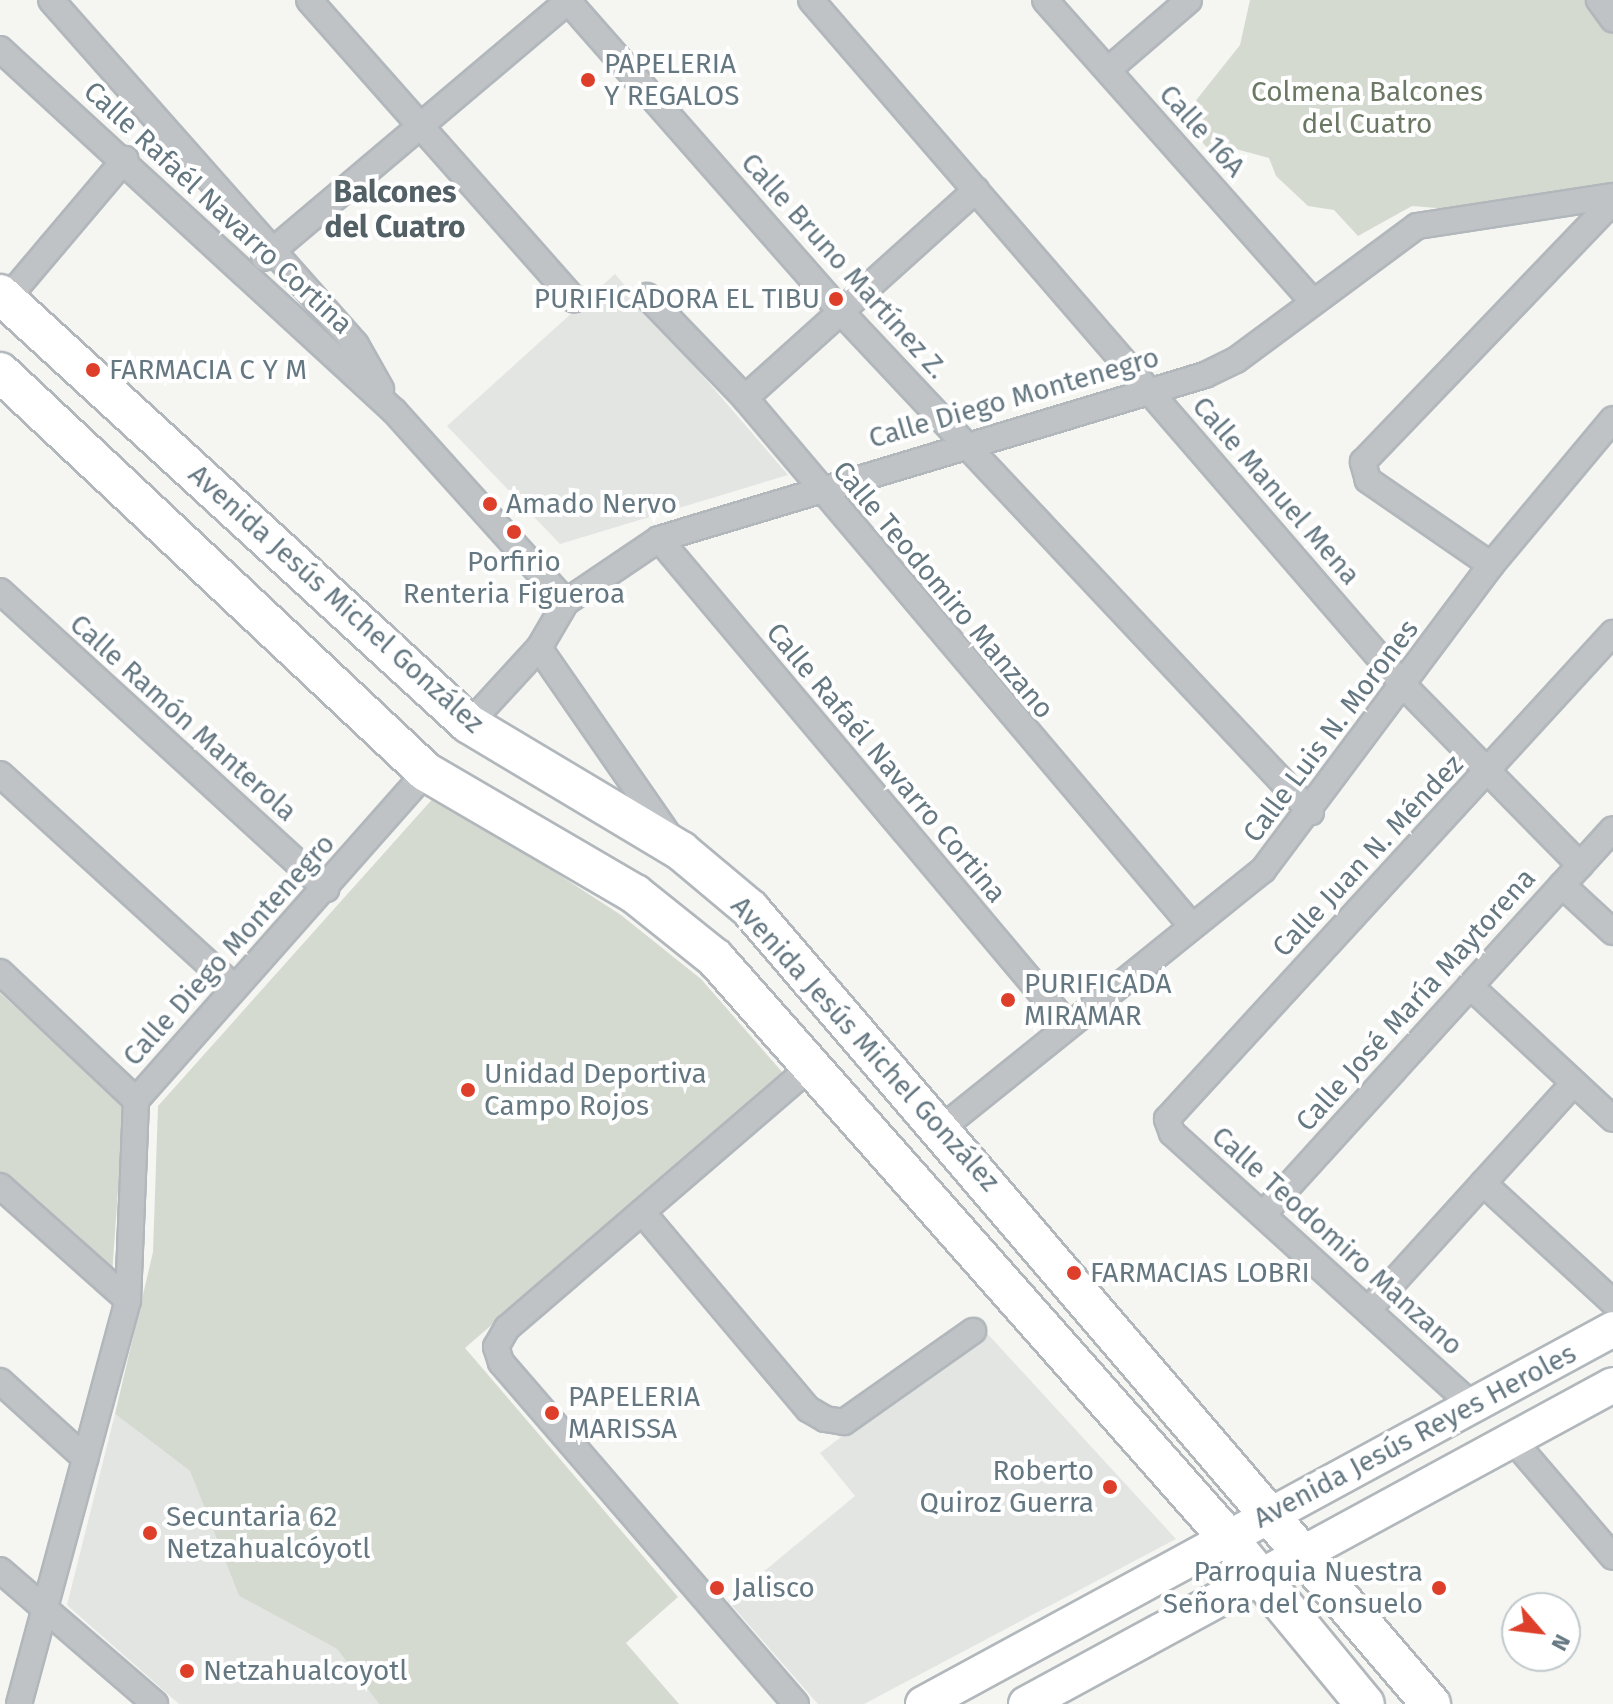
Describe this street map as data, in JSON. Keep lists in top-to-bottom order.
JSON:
{
  "streets": {
    "main road": ["Avenida Jesús Michel González"],
    "street": [
      "Calle 16A",
      "Calle Rafaél Navarro Cortina",
      "Calle Bruno Martínez Z.",
      "Calle Diego Montenegro",
      "Calle Manuel Mena",
      "Calle Teodomiro Manzano",
      "Calle Ramón Manterola",
      "Calle Luis N. Morones",
      "Calle Juan N. Méndez",
      "Calle José María Maytorena",
      "Avenida Jesús Reyes Heroles"
    ]
  },
  "crossings": [
    ["Calle 16A", "Calle Diego Montenegro"],
    ["Calle Rafaél Navarro Cortina", "Calle Diego Montenegro"],
    ["Calle Rafaél Navarro Cortina", "Calle Luis N. Morones"],
    ["Calle Bruno Martínez Z.", "Calle Diego Montenegro"],
    ["Calle Bruno Martínez Z.", "Calle Luis N. Morones"],
    ["Calle Diego Montenegro", "Calle Manuel Mena"],
    ["Calle Diego Montenegro", "Calle Teodomiro Manzano"],
    ["Calle Diego Montenegro", "Avenida Jesús Michel González"],
    ["Calle Diego Montenegro", "Calle Ramón Manterola"],
    ["Calle Manuel Mena", "Calle Luis N. Morones"],
    ["Calle Manuel Mena", "Calle Juan N. Méndez"],
    ["Calle Manuel Mena", "Calle José María Maytorena"],
    ["Calle Teodomiro Manzano", "Calle Luis N. Morones"],
    ["Calle Teodomiro Manzano", "Calle Juan N. Méndez"],
    ["Calle Teodomiro Manzano", "Calle José María Maytorena"],
    ["Calle Teodomiro Manzano", "Avenida Jesús Reyes Heroles"],
    ["Avenida Jesús Michel González", "Calle Luis N. Morones"],
    ["Avenida Jesús Michel González", "Avenida Jesús Reyes Heroles"]
  ],
  "districts": ["Balcones del Cuatro"],
  "parks": ["Colmena Balcones del Cuatro"],
  "places": [
    "PAPELERIA Y REGALOS",
    "PURIFICADORA EL TIBU",
    "FARMACIA C Y M",
    "Amado Nervo",
    "Porfirio Renteria Figueroa",
    "PURIFICADA MIRAMAR",
    "Unidad Deportiva Campo Rojos",
    "FARMACIAS LOBRI",
    "PAPELERIA MARISSA",
    "Roberto Quiroz Guerra",
    "Secuntaria 62 Netzahualcóyotl",
    "Jalisco",
    "Parroquia Nuestra Señora del Consuelo",
    "Netzahualcoyotl"
  ],
  "north": "bottom right"
}
